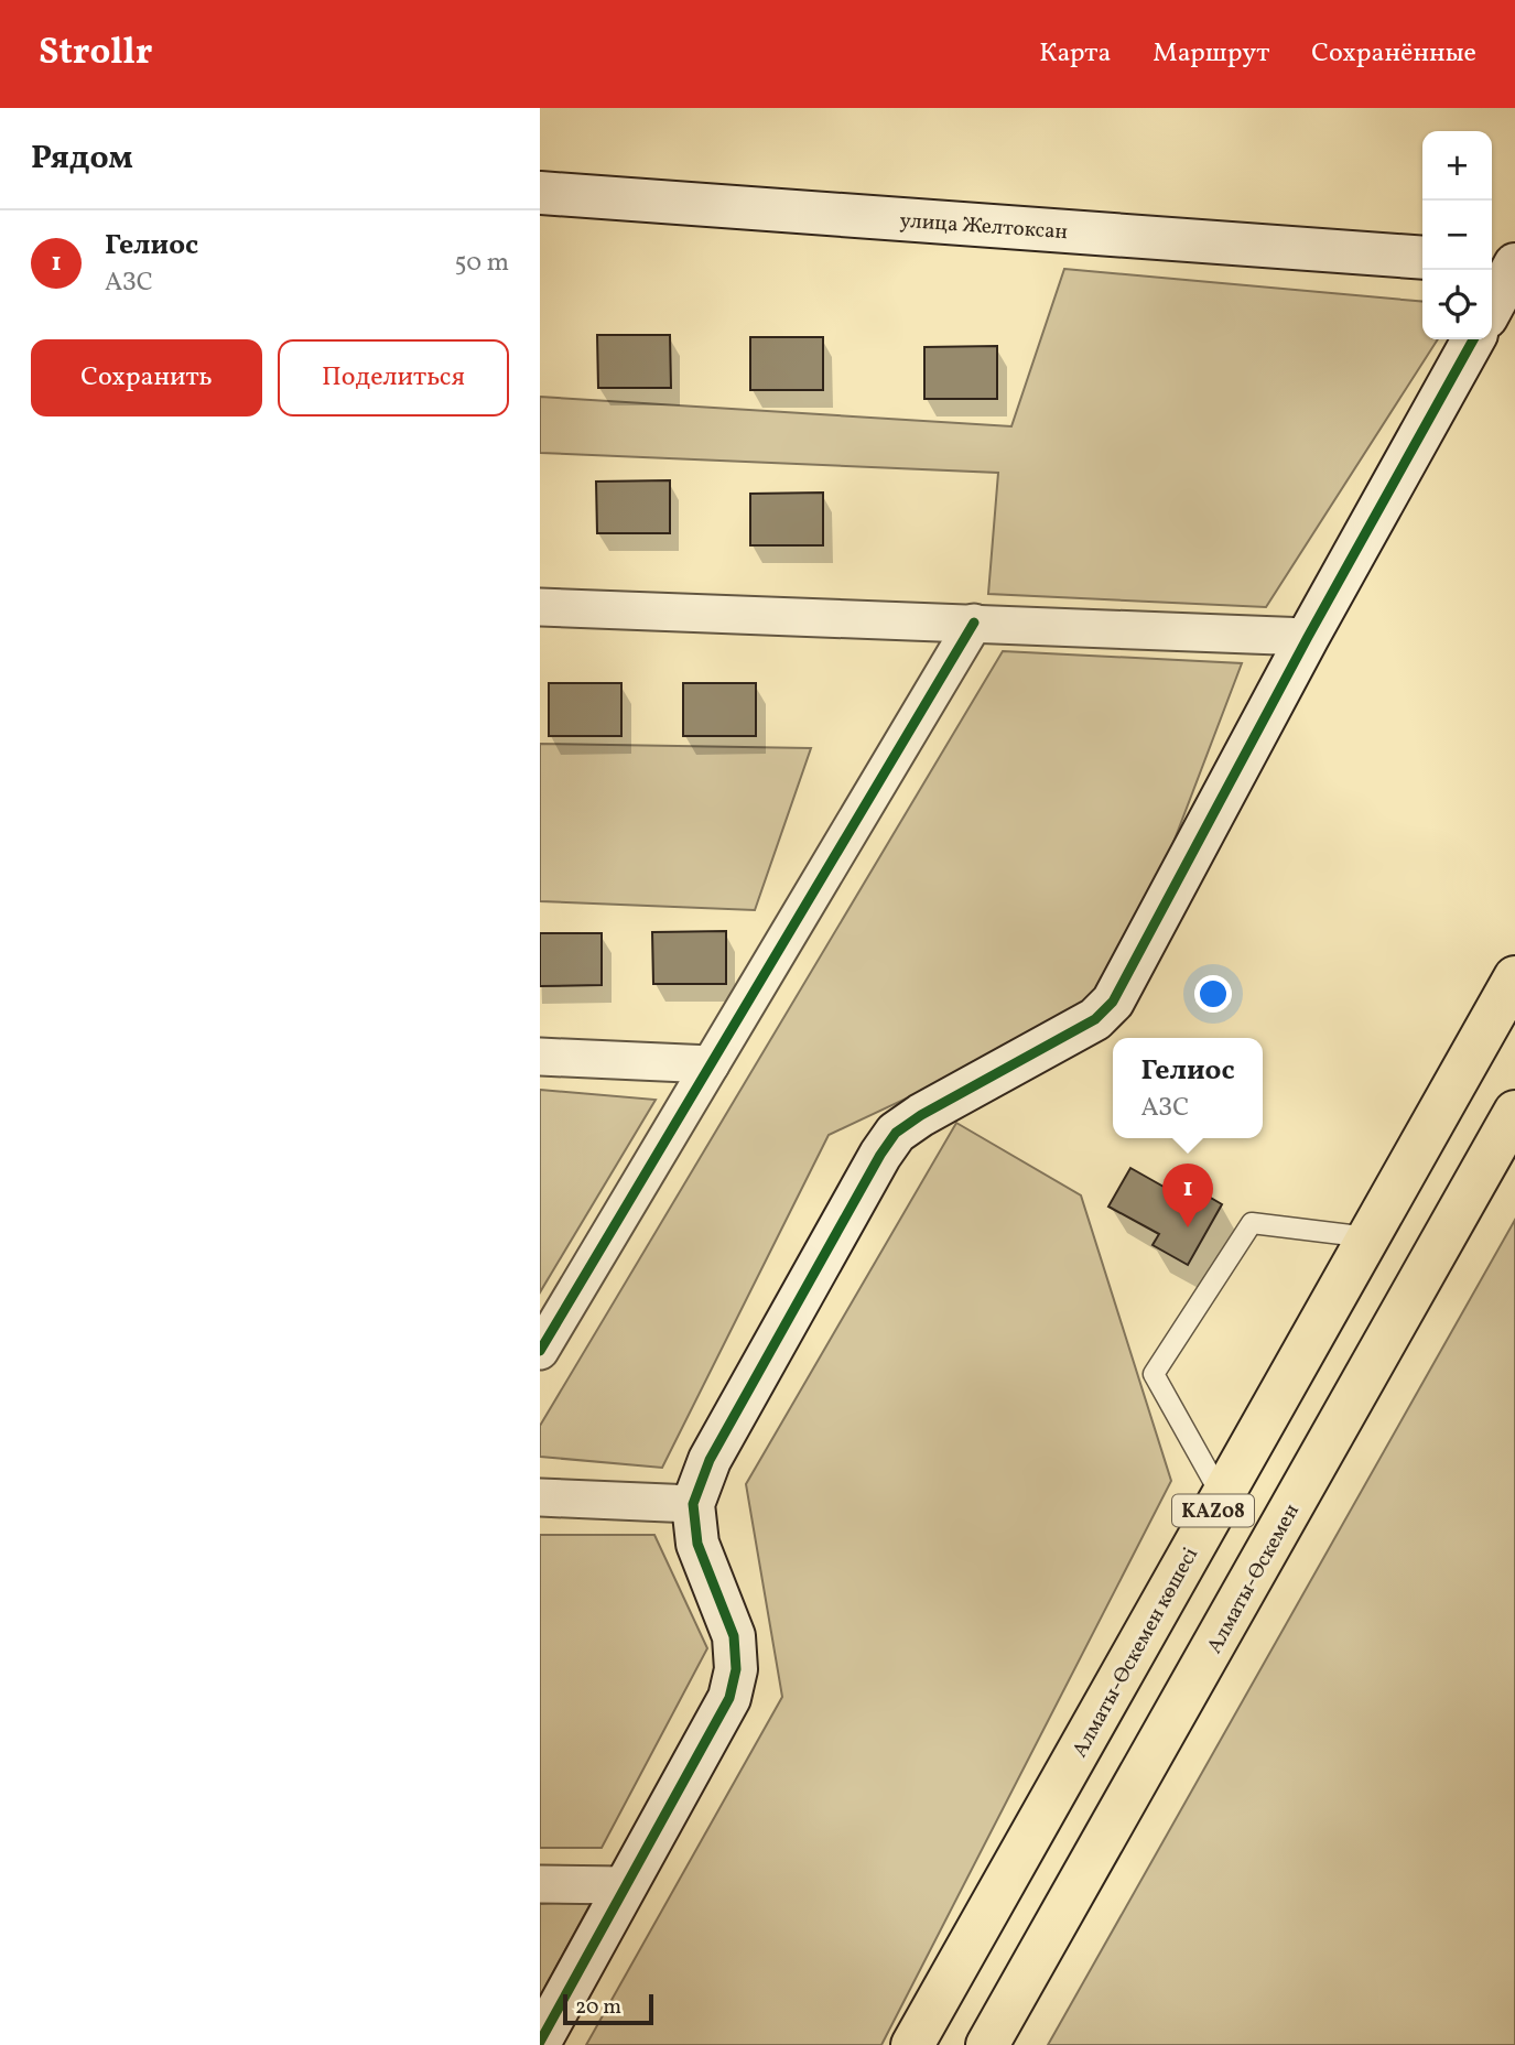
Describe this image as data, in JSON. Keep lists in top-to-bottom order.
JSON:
{
  "streets": {
    "highway": ["KAZ08", "Алматы-Өскемен", "Алматы-Өскемен көшесі"],
    "street": ["улица Желтоксан"]
  },
  "scale_bar": "20 m",
  "page": {
    "header": "Strollr",
    "nav": ["Карта", "Маршрут", "Сохранённые"],
    "heading": "Рядом",
    "map_buttons": ["+", "−"],
    "list": [
      {
        "mark": "1",
        "name": "Гелиос",
        "note": "АЗС",
        "value": "50 m"
      }
    ],
    "buttons": ["Сохранить", "Поделиться"],
    "popup": ["Гелиос", "АЗС"],
    "pins": "1",
    "scale": "20 m"
  }
}
